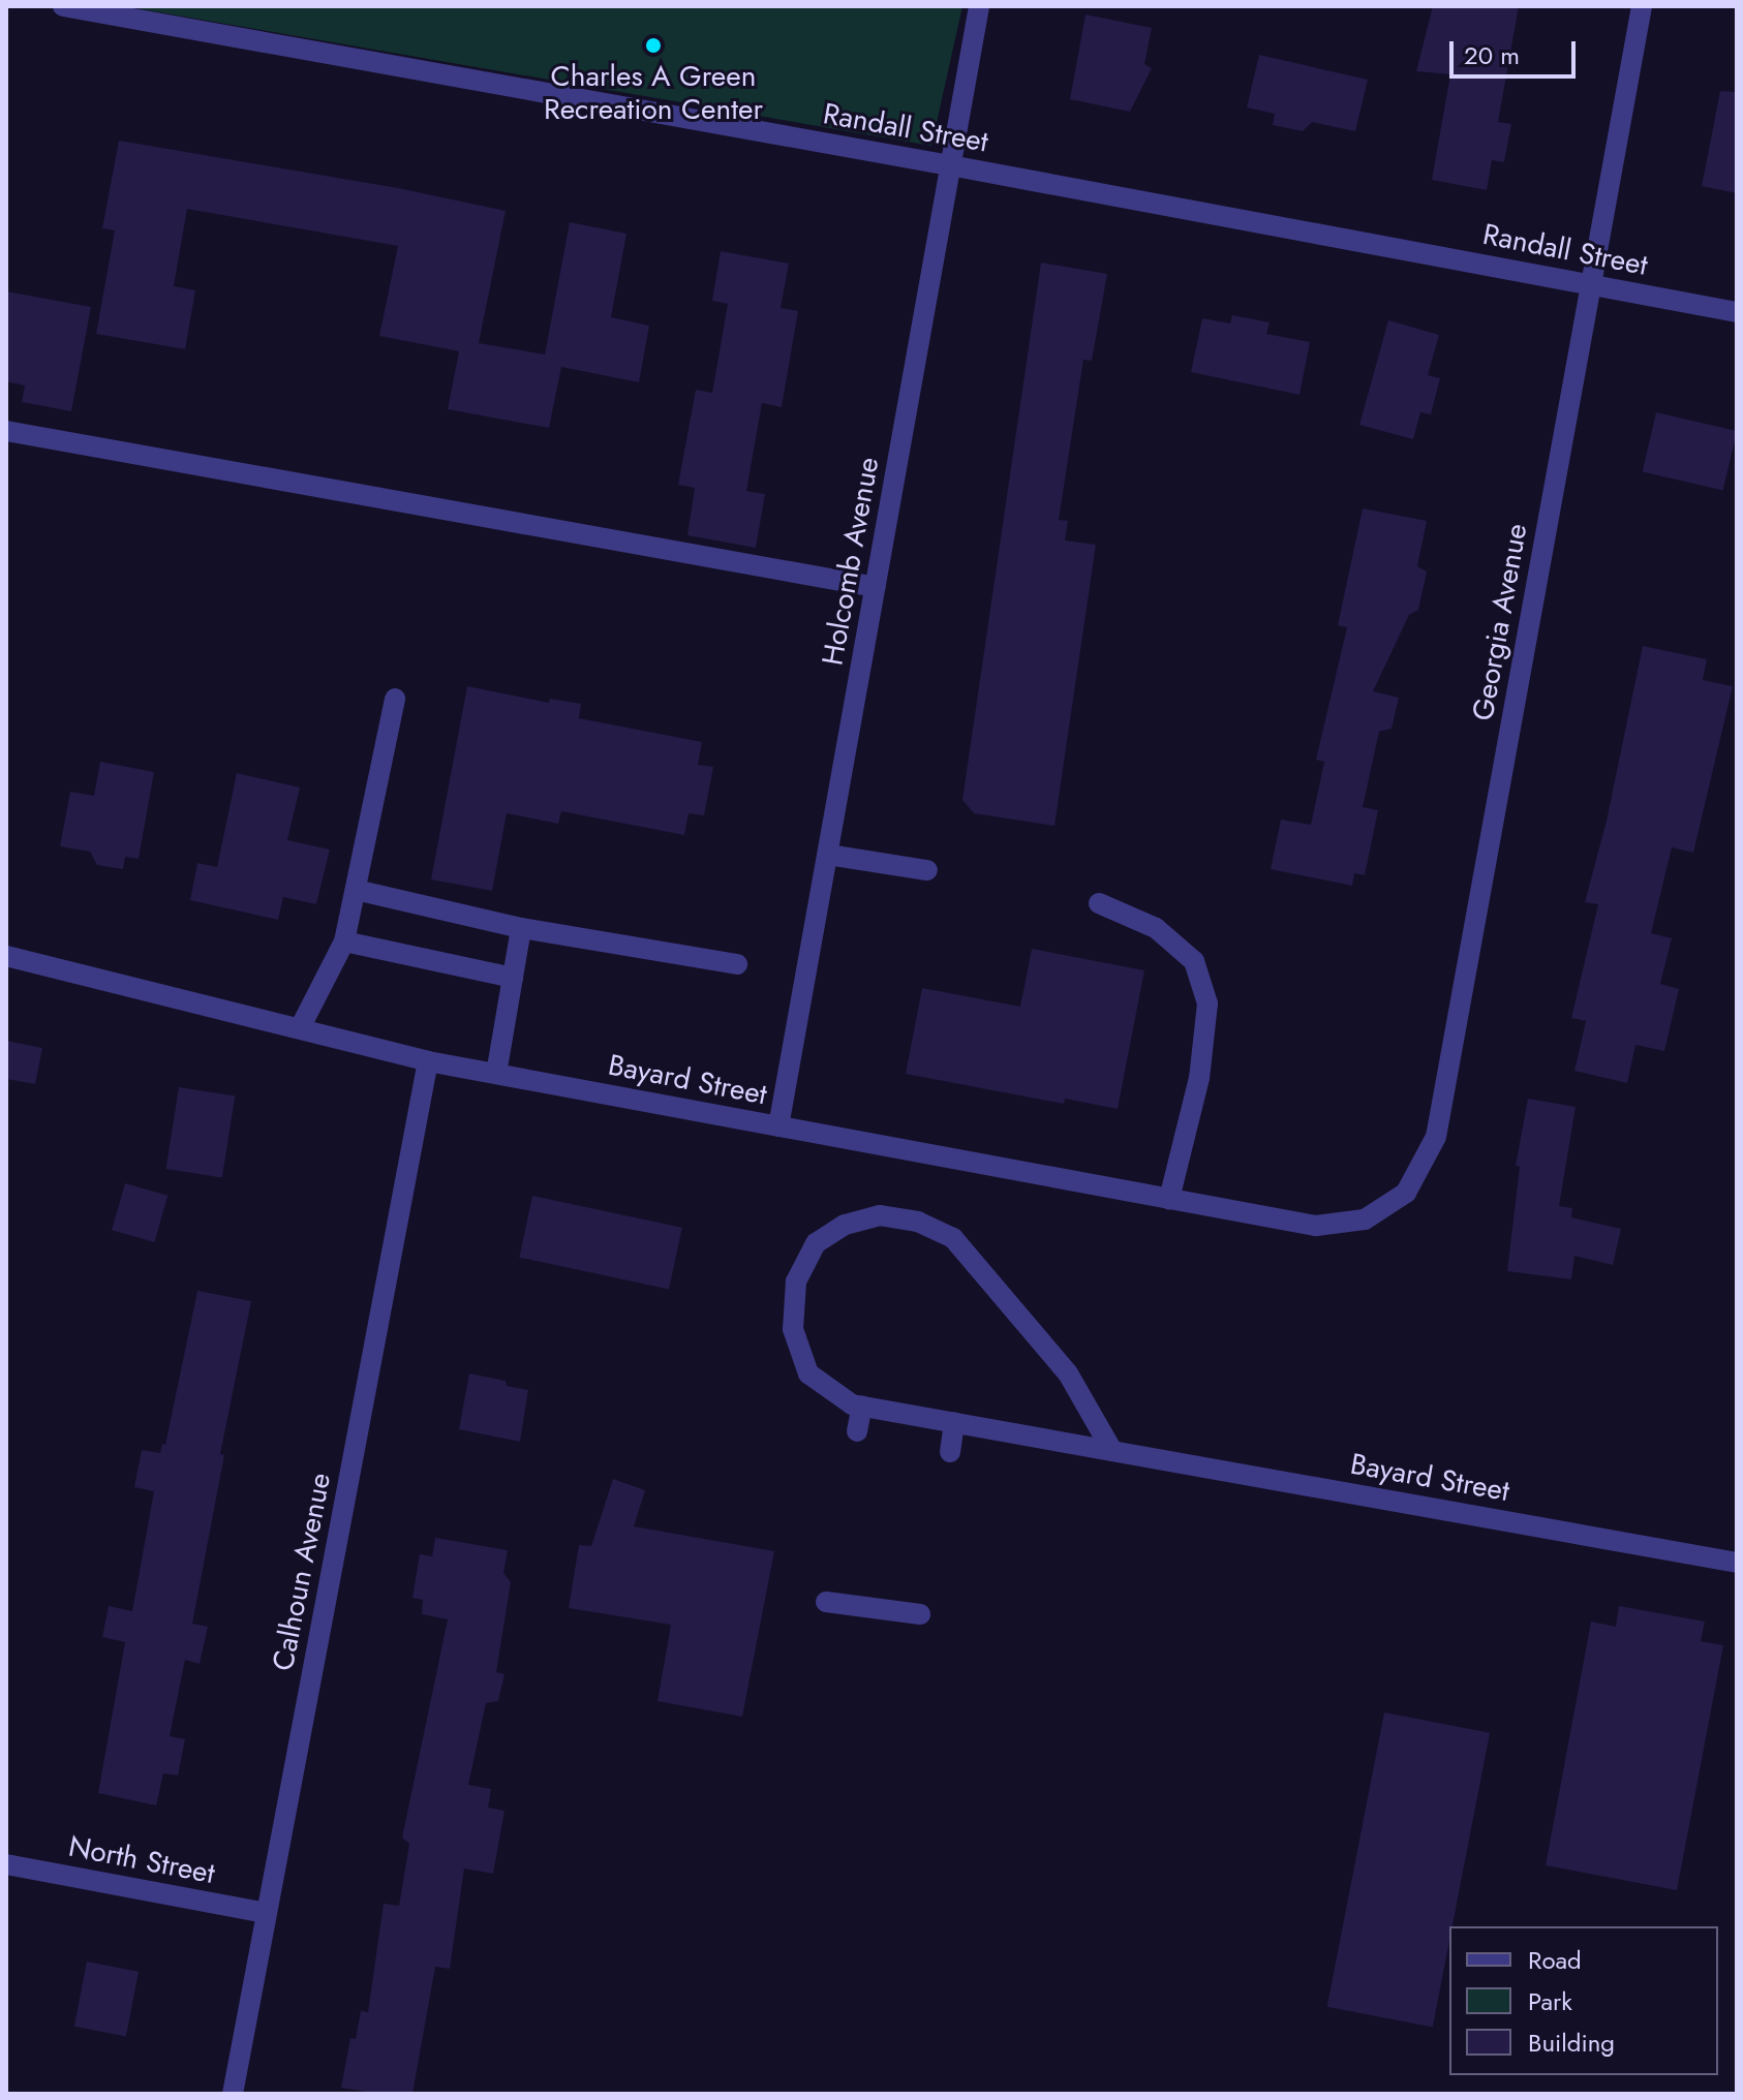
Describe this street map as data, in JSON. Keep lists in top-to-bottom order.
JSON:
{
  "streets": {
    "street": [
      "Randall Street",
      "Holcomb Avenue",
      "Georgia Avenue",
      "Bayard Street",
      "Calhoun Avenue",
      "North Street"
    ]
  },
  "crossings": [
    ["Randall Street", "Holcomb Avenue"],
    ["Randall Street", "Georgia Avenue"],
    ["Holcomb Avenue", "Bayard Street"],
    ["Georgia Avenue", "Bayard Street"],
    ["Bayard Street", "Calhoun Avenue"],
    ["Calhoun Avenue", "North Street"]
  ],
  "places": ["Charles A Green Recreation Center"],
  "legend": ["Road", "Park", "Building"],
  "scale_bar": "20 m"
}
